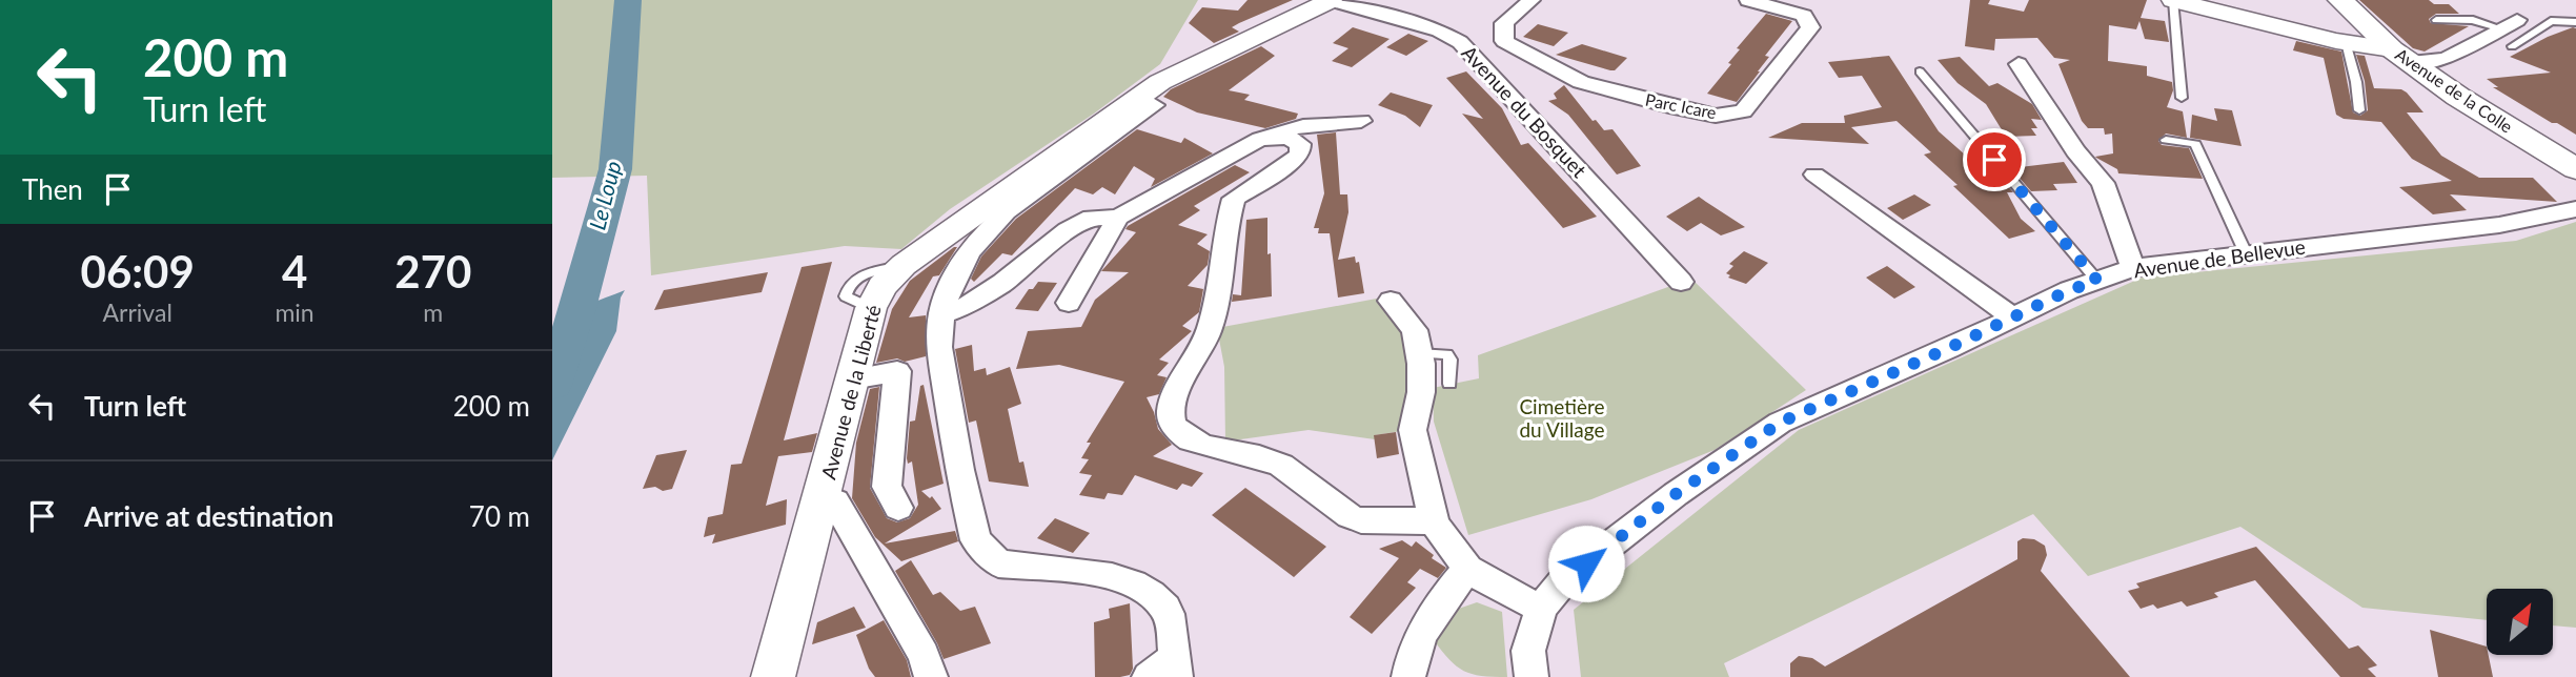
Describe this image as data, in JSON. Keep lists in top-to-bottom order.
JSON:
{
  "streets": {
    "main road": ["Avenue de la Colle"],
    "street": [
      "Parc Icare",
      "Avenue du Bosquet",
      "Avenue de Bellevue",
      "Avenue de la Liberté"
    ]
  },
  "crossings": [
    ["Avenue du Bosquet", "Avenue de la Liberté"]
  ],
  "water": ["Le Loup"],
  "parks": ["Cimetière du Village"],
  "north": "top right",
  "page": {
    "turn": ["200 m", "Turn left"],
    "then": "Then",
    "eta": [
      "06:09",
      "Arrival",
      "4",
      "min",
      "270",
      "m"
    ],
    "list": [
      {
        "name": "Turn left",
        "value": "200 m"
      },
      {
        "name": "Arrive at destination",
        "value": "70 m"
      }
    ]
  }
}
